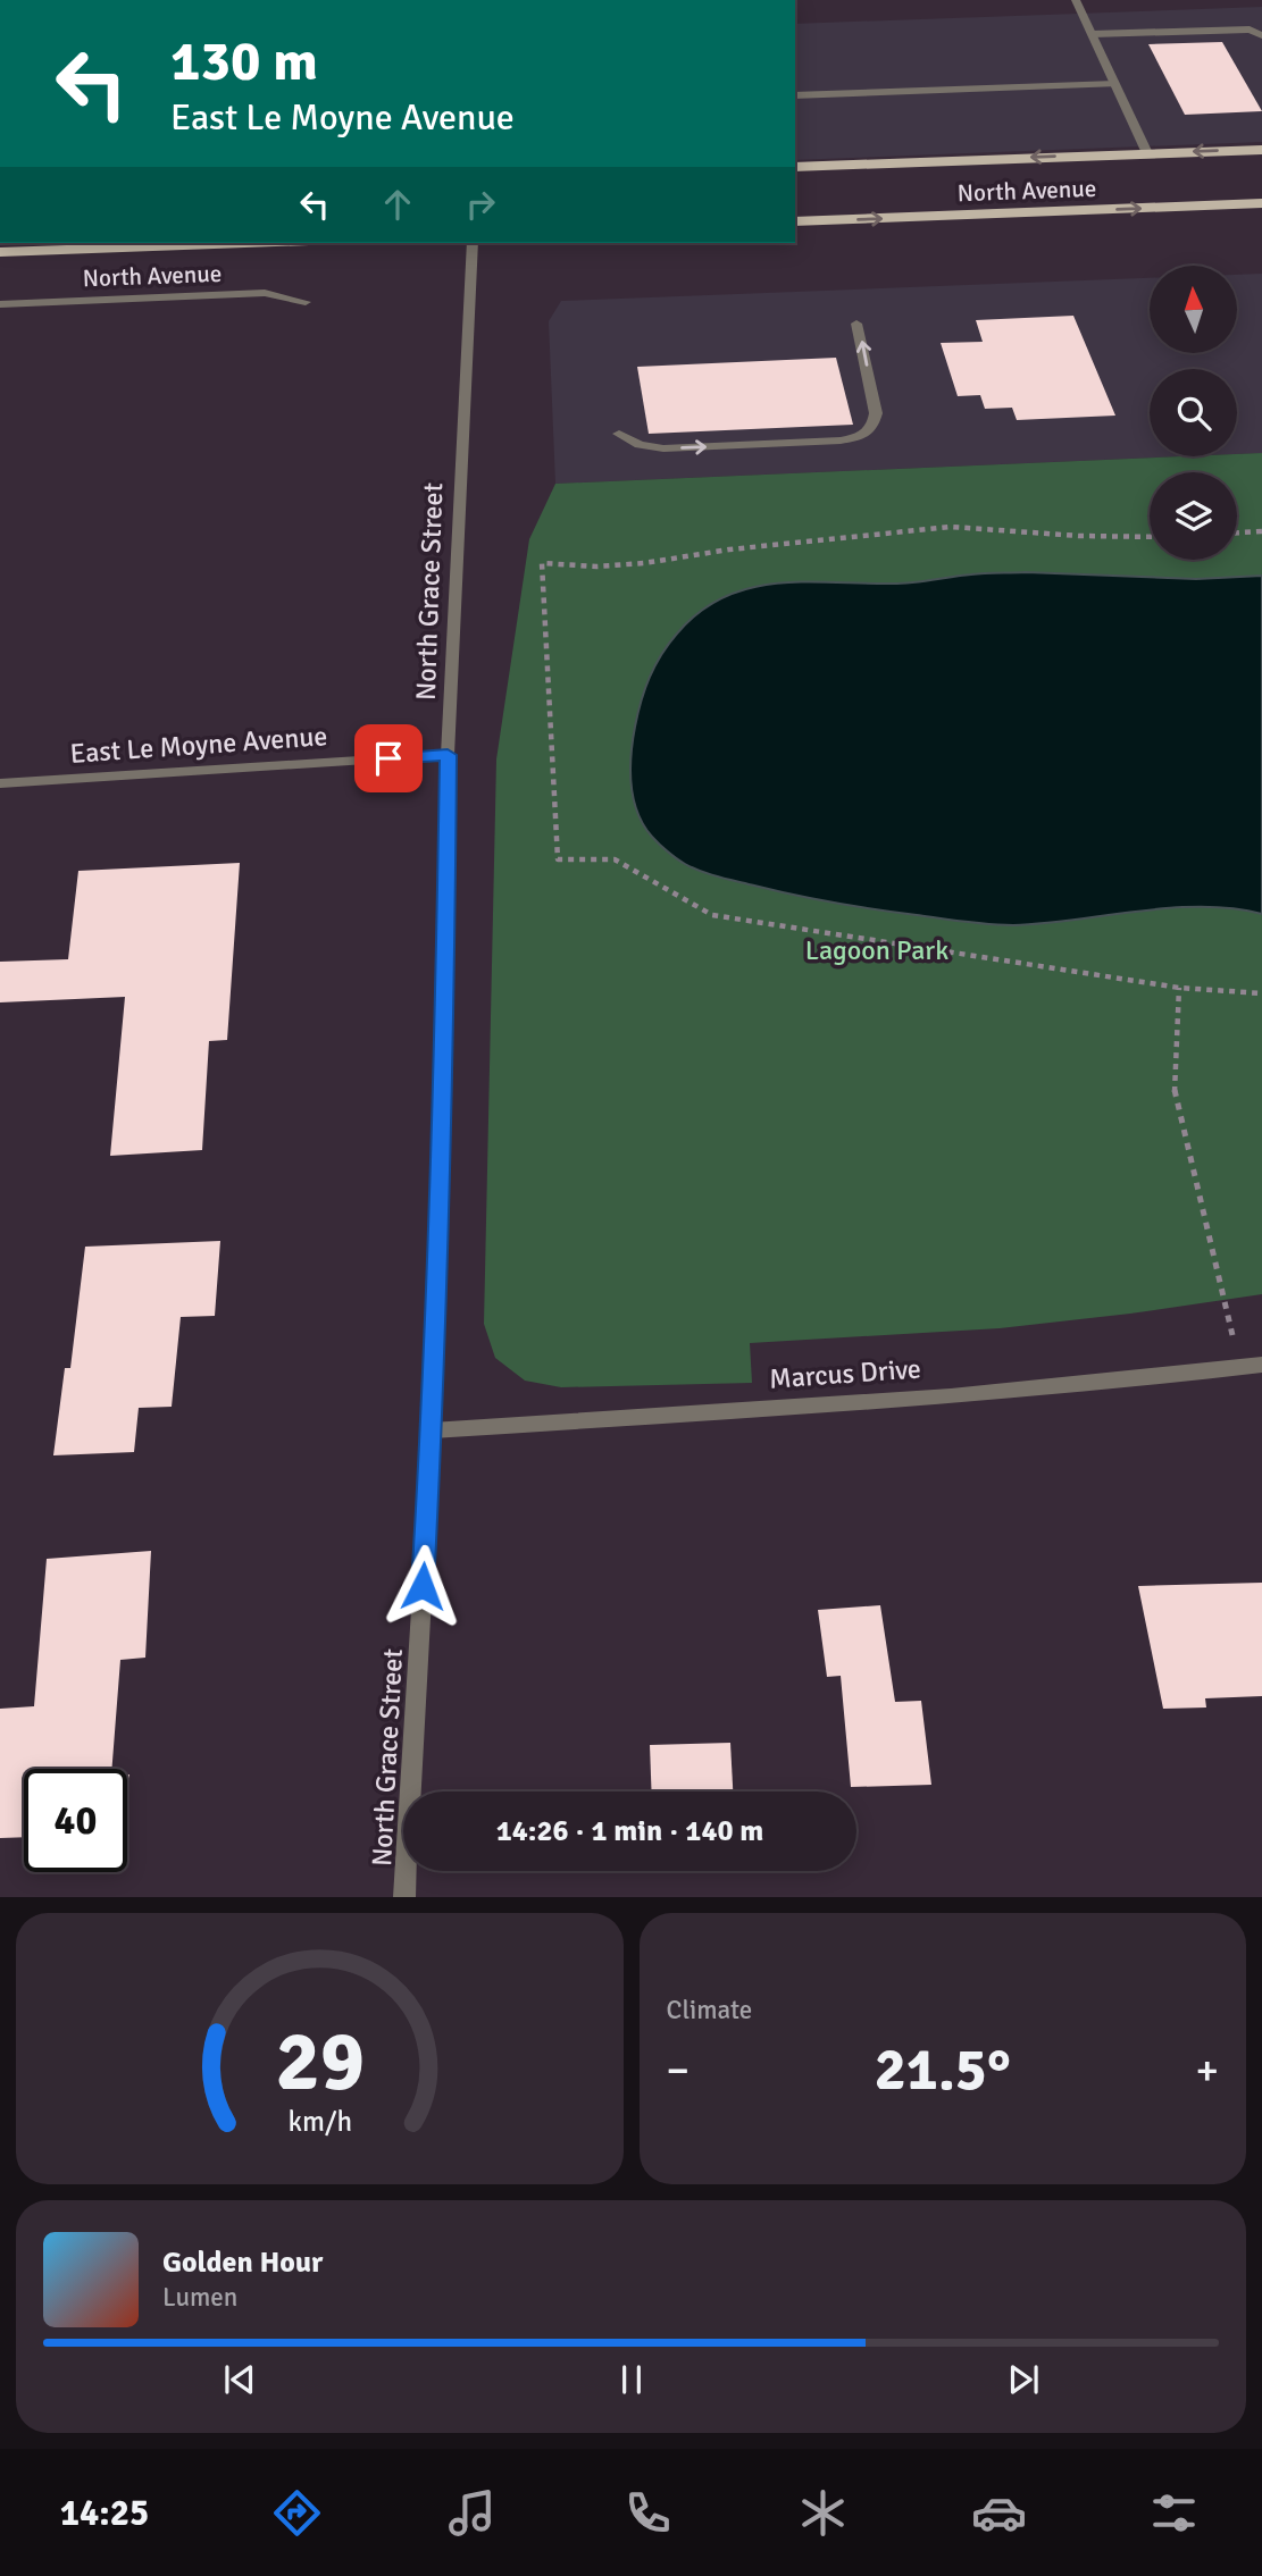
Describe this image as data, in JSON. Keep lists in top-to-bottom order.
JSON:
{
  "streets": {
    "main road": ["North Avenue"],
    "street": ["North Grace Street", "East Le Moyne Avenue", "Marcus Drive"]
  },
  "crossings": [
    ["North Grace Street", "East Le Moyne Avenue"],
    ["North Grace Street", "Marcus Drive"]
  ],
  "parks": ["Lagoon Park"],
  "north": "top",
  "page": {
    "turn": ["130 m", "East Le Moyne Avenue"],
    "limit": "40",
    "trip": "14:26 · 1 min · 140 m",
    "tile": "Climate",
    "heat": ["−", "21.5°", "+"],
    "song": ["Golden Hour", "Lumen"],
    "tabs": "14:25",
    "gauge": ["29", "km/h"]
  }
}
